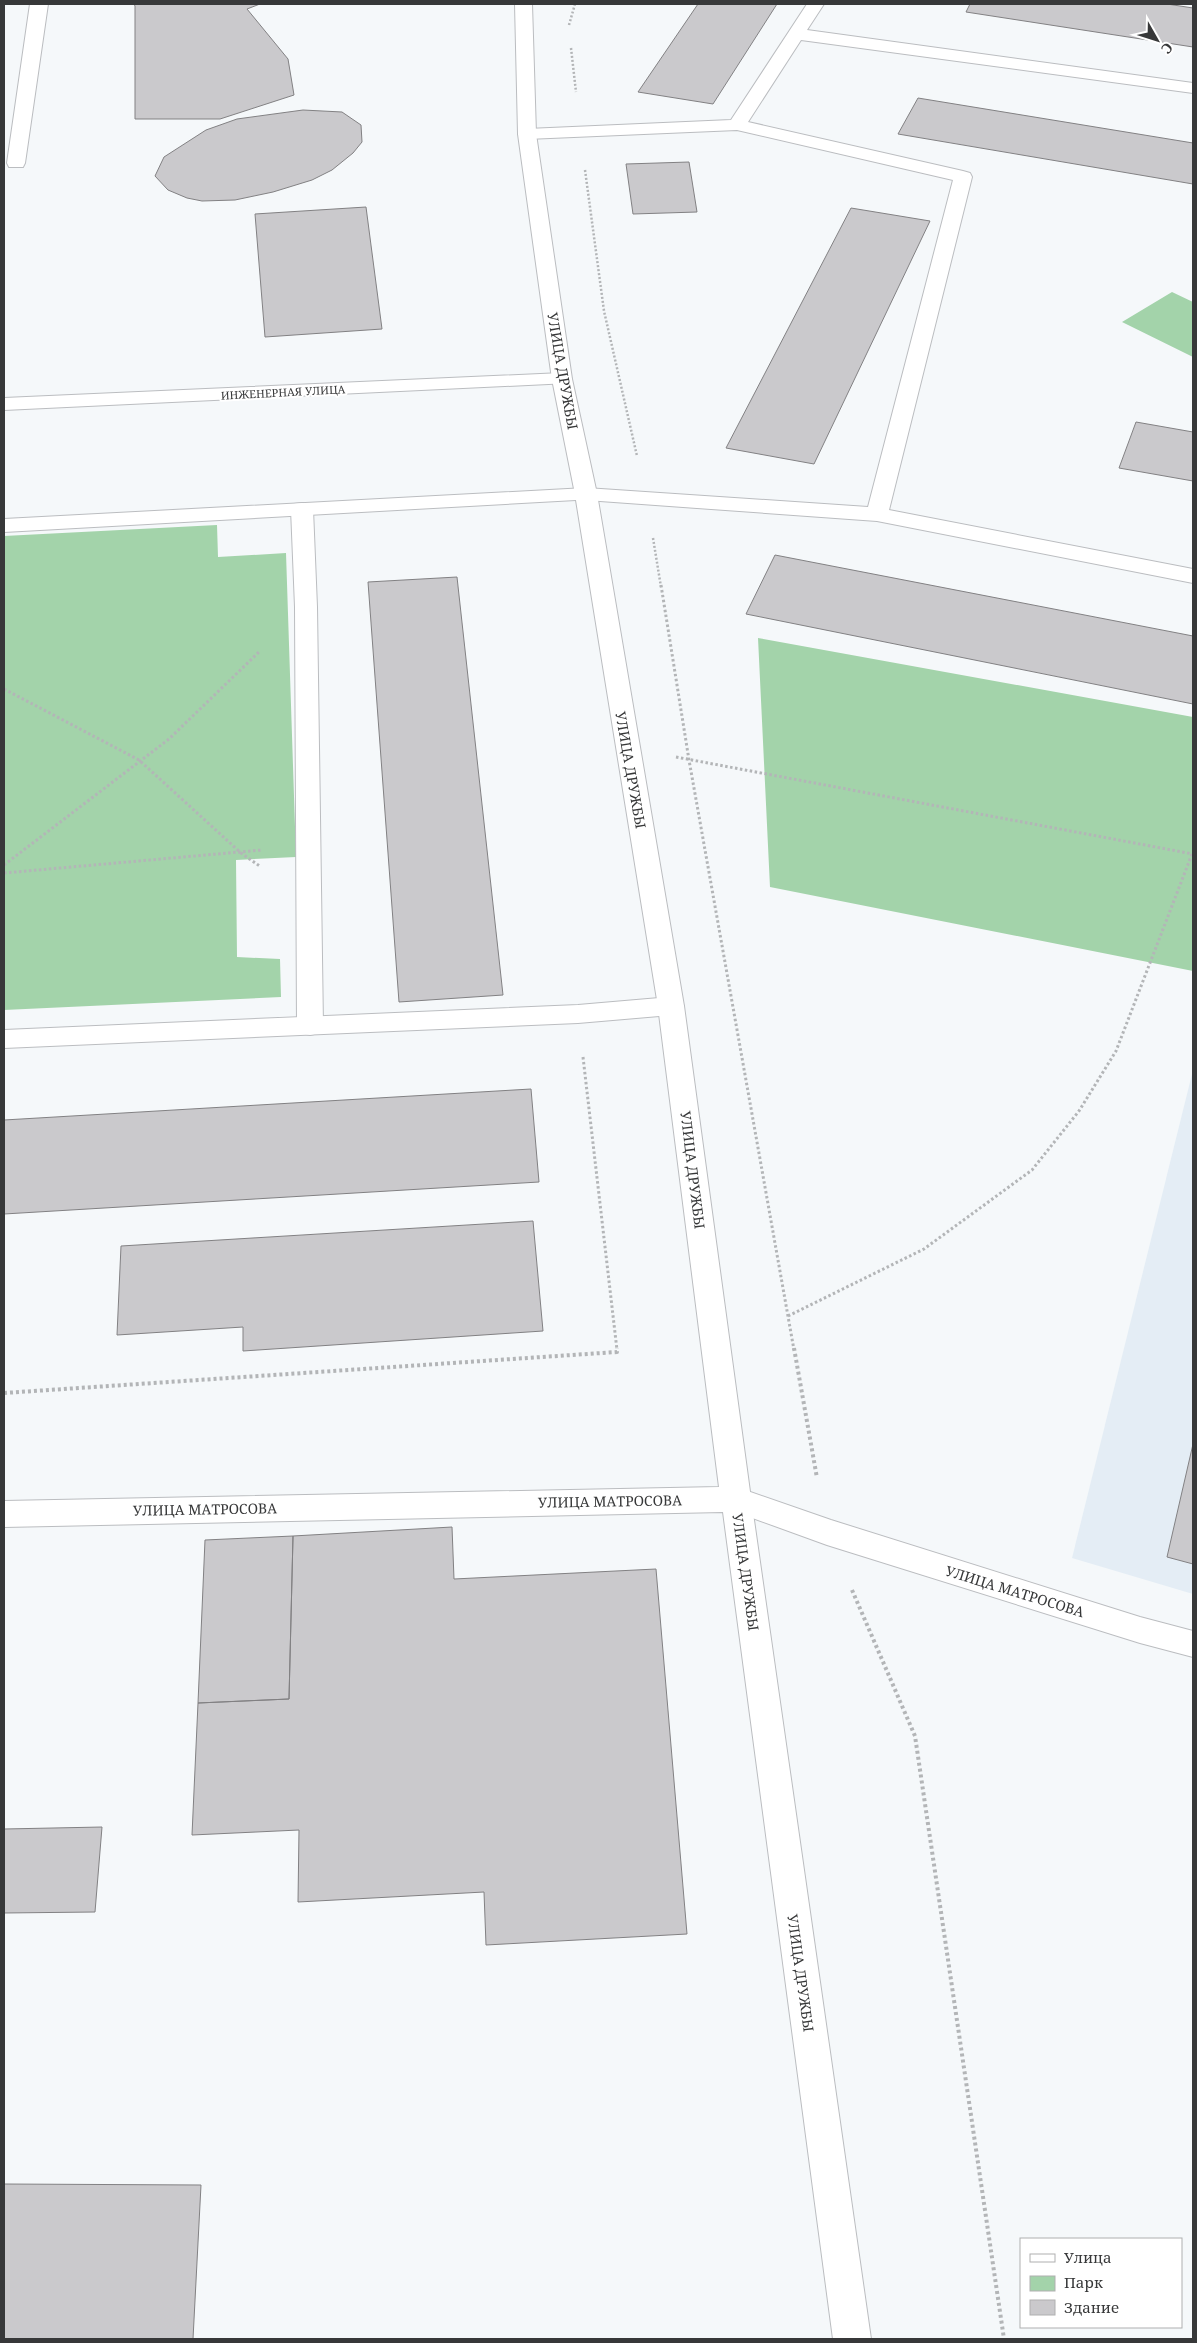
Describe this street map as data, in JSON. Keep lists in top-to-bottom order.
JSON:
{
  "streets": {
    "street": ["УЛИЦА ДРУЖБЫ", "ИНЖЕНЕРНАЯ УЛИЦА", "УЛИЦА МАТРОСОВА"]
  },
  "crossings": [
    ["УЛИЦА ДРУЖБЫ", "ИНЖЕНЕРНАЯ УЛИЦА"],
    ["УЛИЦА ДРУЖБЫ", "УЛИЦА МАТРОСОВА"]
  ],
  "legend": ["Улица", "Парк", "Здание"],
  "north": "bottom right"
}
